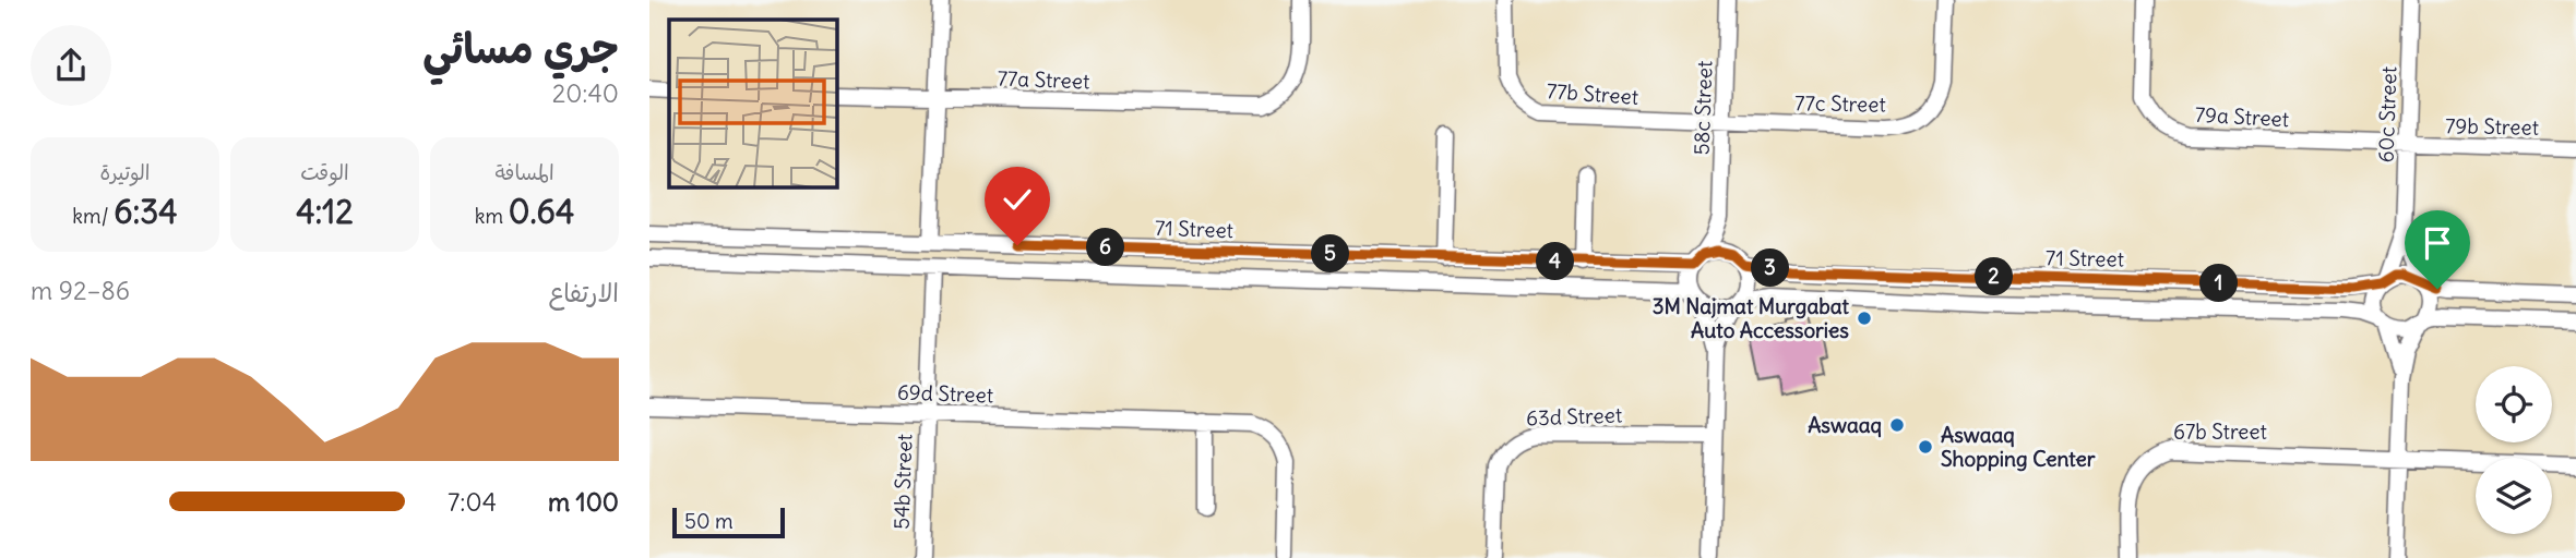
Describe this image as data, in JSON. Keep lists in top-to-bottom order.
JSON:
{
  "streets": {
    "street": [
      "77a Street",
      "77b Street",
      "77c Street",
      "58c Street",
      "60c Street",
      "79a Street",
      "79b Street",
      "71 Street",
      "69d Street",
      "63d Street",
      "67b Street",
      "54b Street"
    ]
  },
  "crossings": [
    ["77b Street", "77c Street"],
    ["77b Street", "58c Street"],
    ["77c Street", "58c Street"],
    ["58c Street", "71 Street"],
    ["60c Street", "79a Street"],
    ["60c Street", "79b Street"],
    ["60c Street", "71 Street"],
    ["79a Street", "79b Street"],
    ["69d Street", "54b Street"]
  ],
  "places": ["3M Najmat Murgabat Auto Accessories", "Aswaaq", "Aswaaq Shopping Center"],
  "scale_bar": "50 m",
  "page": {
    "heading": ["جري مسائي", "20:40"],
    "stats": [
      ["المسافة", "0.64 km"],
      ["الوقت", "4:12"],
      ["الوتيرة", "6:34 /km"]
    ],
    "pins": [
      "6",
      "5",
      "4",
      "3",
      "2",
      "1"
    ],
    "chart": ["الارتفاع", "86–92 m"],
    "list": [
      {
        "name": "100 m",
        "note": "7:04"
      }
    ],
    "scale": "50 m"
  }
}
